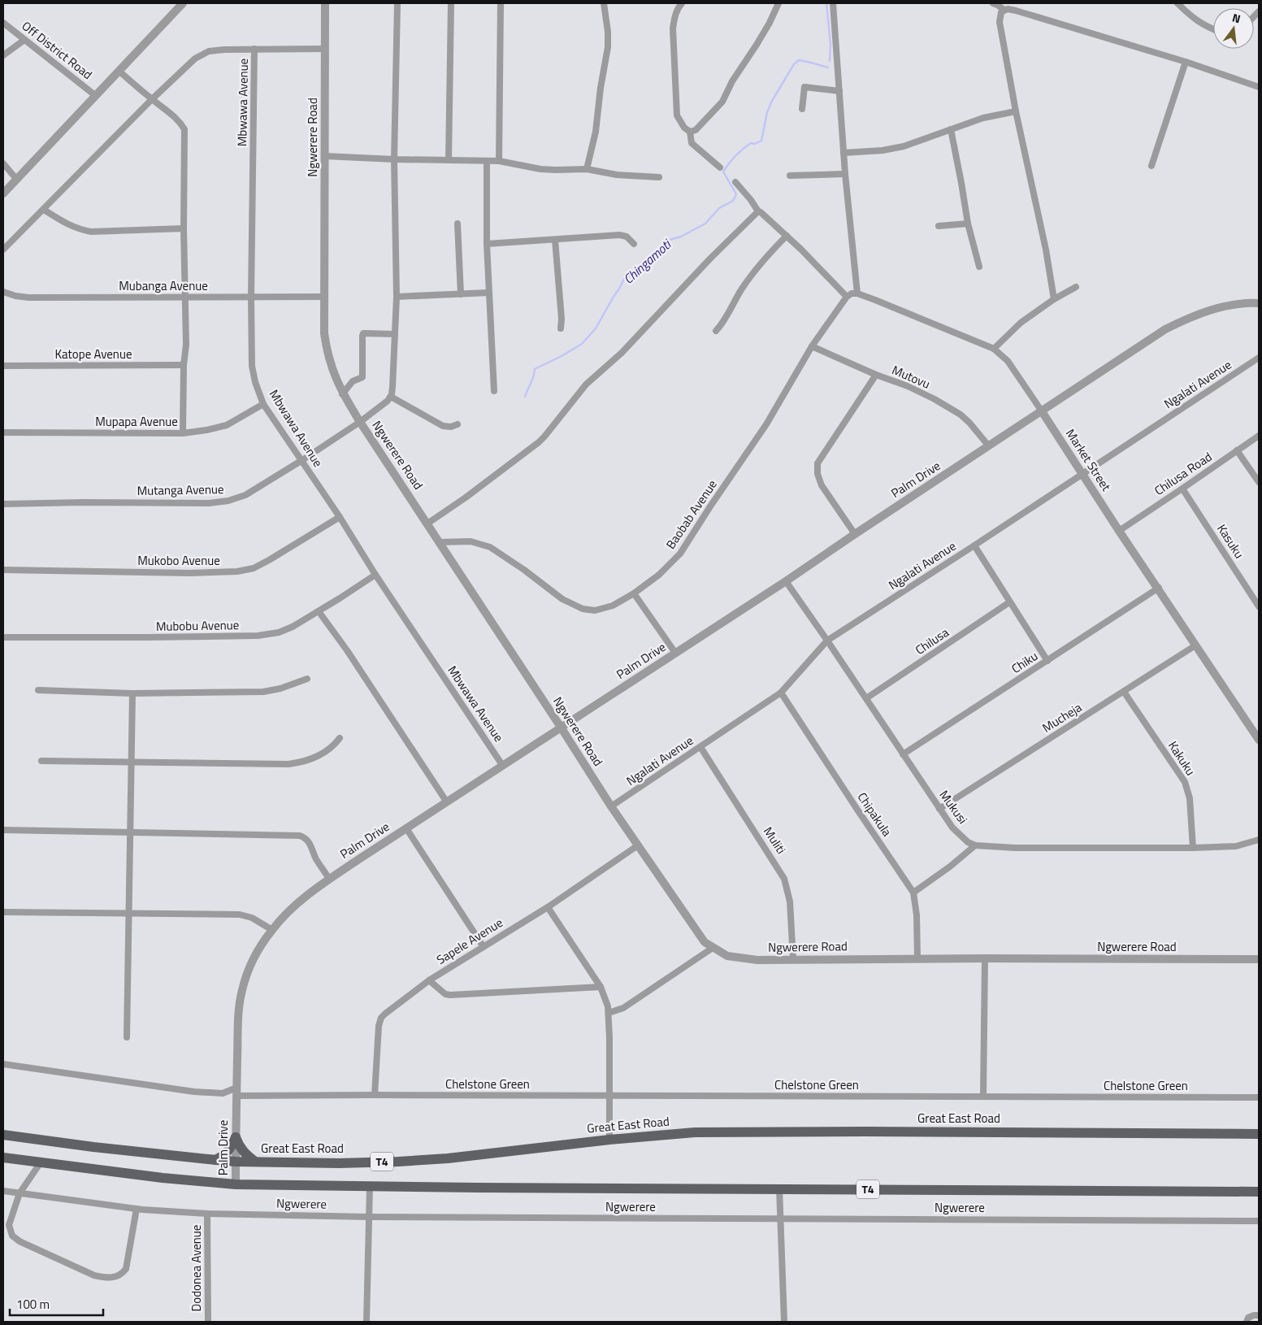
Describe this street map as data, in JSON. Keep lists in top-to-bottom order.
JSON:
{
  "streets": {
    "main road": ["Great East Road", "T4"],
    "street": [
      "Off District Road",
      "Mbwawa Avenue",
      "Ngwerere Road",
      "Mubanga Avenue",
      "Katope Avenue",
      "Mutovu",
      "Ngalati Avenue",
      "Mupapa Avenue",
      "Market Street",
      "Chilusa Road",
      "Palm Drive",
      "Mutanga Avenue",
      "Baobab Avenue",
      "Kasuku",
      "Mukobo Avenue",
      "Mubobu Avenue",
      "Chilusa",
      "Chiku",
      "Mucheja",
      "Kakuku",
      "Mukusi",
      "Chipakula",
      "Muliti",
      "Sapele Avenue",
      "Chelstone Green",
      "Ngwerere",
      "Dodonea Avenue"
    ]
  },
  "crossings": [
    ["Mbwawa Avenue", "Mubanga Avenue"],
    ["Mbwawa Avenue", "Mupapa Avenue"],
    ["Mbwawa Avenue", "Palm Drive"],
    ["Mbwawa Avenue", "Mutanga Avenue"],
    ["Mbwawa Avenue", "Mukobo Avenue"],
    ["Mbwawa Avenue", "Mubobu Avenue"],
    ["Ngwerere Road", "Mubanga Avenue"],
    ["Ngwerere Road", "Ngalati Avenue"],
    ["Ngwerere Road", "Palm Drive"],
    ["Ngwerere Road", "Mutanga Avenue"],
    ["Ngwerere Road", "Baobab Avenue"],
    ["Ngwerere Road", "Chipakula"],
    ["Ngwerere Road", "Muliti"],
    ["Ngwerere Road", "Sapele Avenue"],
    ["Mutovu", "Palm Drive"],
    ["Mutovu", "Baobab Avenue"],
    ["Ngalati Avenue", "Market Street"],
    ["Ngalati Avenue", "Mukusi"],
    ["Ngalati Avenue", "Chipakula"],
    ["Ngalati Avenue", "Muliti"],
    ["Market Street", "Chilusa Road"],
    ["Market Street", "Palm Drive"],
    ["Market Street", "Chiku"],
    ["Market Street", "Mucheja"],
    ["Chilusa Road", "Kasuku"],
    ["Palm Drive", "Mukusi"],
    ["Palm Drive", "Chelstone Green"],
    ["Palm Drive", "Great East Road"],
    ["Palm Drive", "T4"],
    ["Chilusa", "Mukusi"],
    ["Chiku", "Mukusi"],
    ["Mucheja", "Kakuku"],
    ["Mucheja", "Mukusi"],
    ["Sapele Avenue", "Chelstone Green"],
    ["Ngwerere", "Dodonea Avenue"]
  ],
  "water": ["Chingamoti"],
  "scale_bar": "100 m",
  "north": "top"
}
